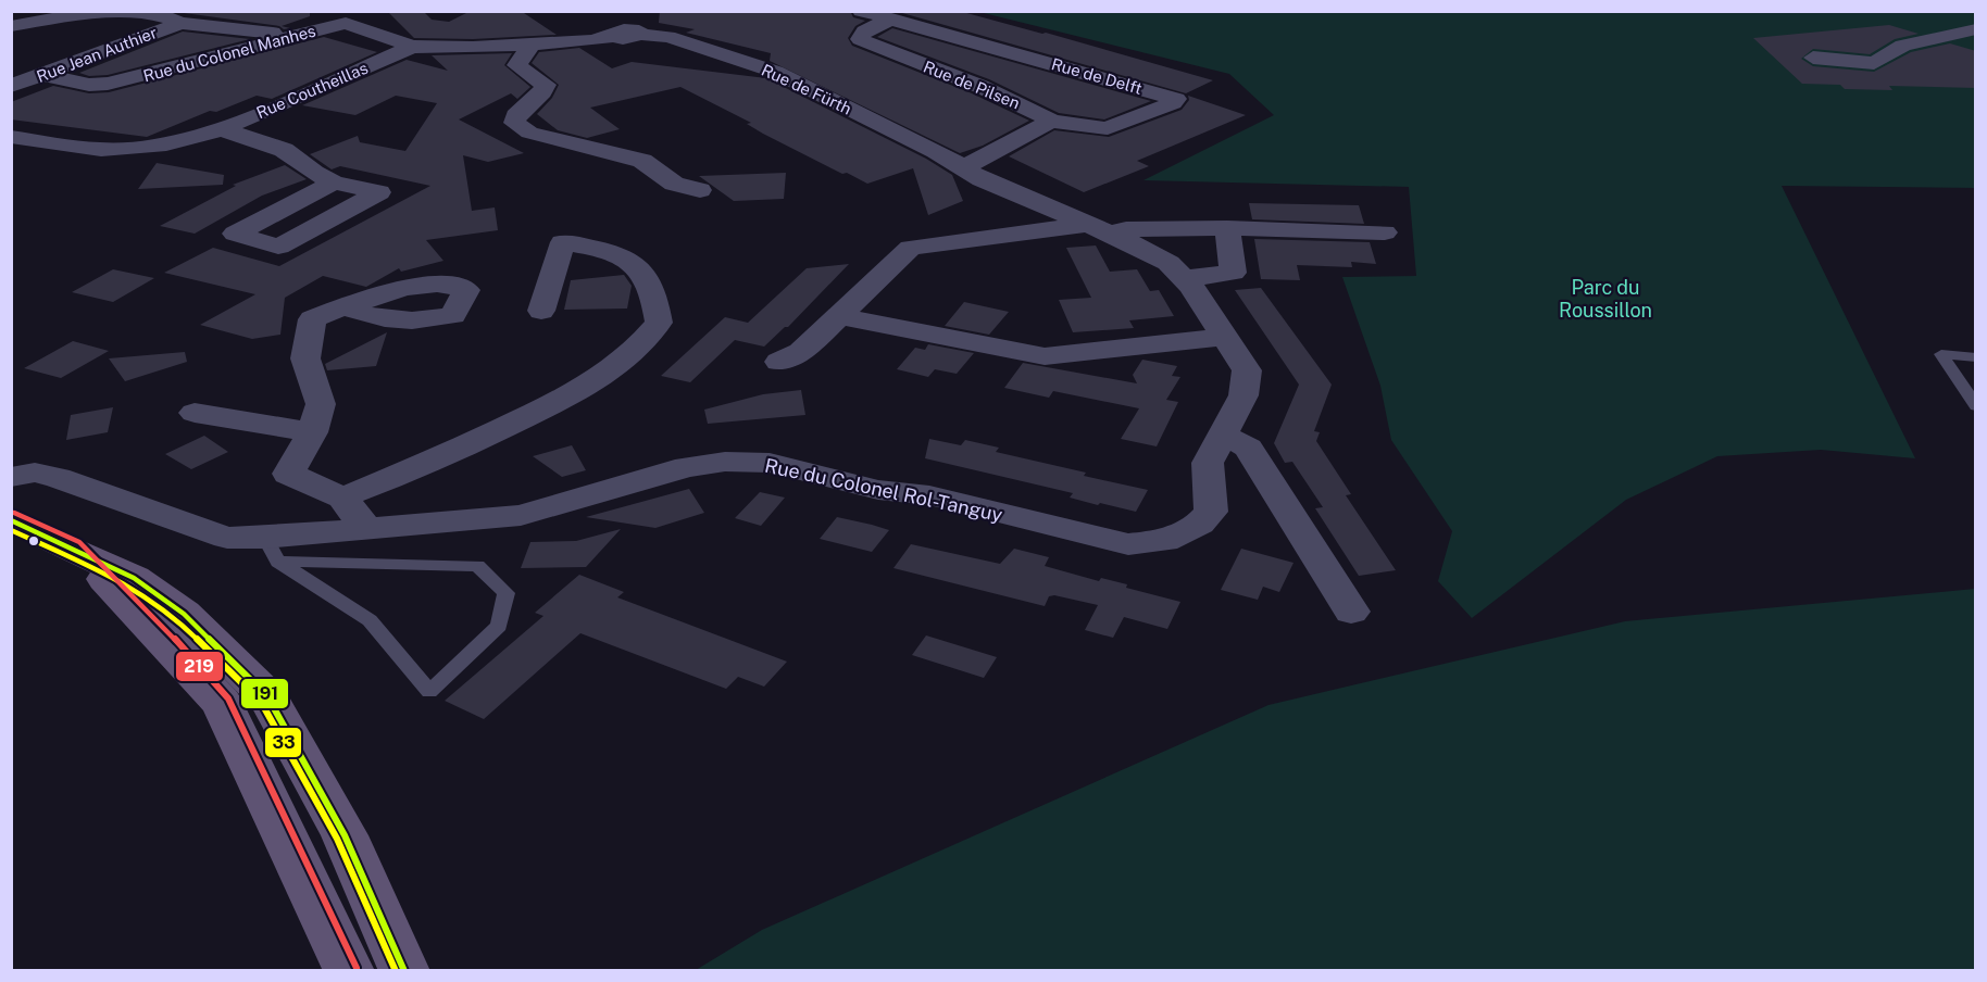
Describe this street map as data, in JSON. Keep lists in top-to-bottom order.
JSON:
{
  "streets": {
    "street": [
      "Rue du Colonel Manhes",
      "Rue Jean Authier",
      "Rue de Delft",
      "Rue de Pilsen",
      "Rue de Fürth",
      "Rue Coutheillas",
      "Rue du Colonel Rol-Tanguy"
    ]
  },
  "crossings": [
    ["Rue du Colonel Manhes", "Rue Jean Authier"],
    ["Rue du Colonel Manhes", "Rue Coutheillas"],
    ["Rue de Delft", "Rue de Pilsen"],
    ["Rue de Pilsen", "Rue de Fürth"],
    ["Rue de Pilsen", "Rue du Colonel Rol-Tanguy"],
    ["Rue de Fürth", "Rue Coutheillas"],
    ["Rue de Fürth", "Rue du Colonel Rol-Tanguy"]
  ],
  "parks": ["Parc du Roussillon"],
  "lines": ["transit line 219", "transit line 191", "transit line 33"]
}
